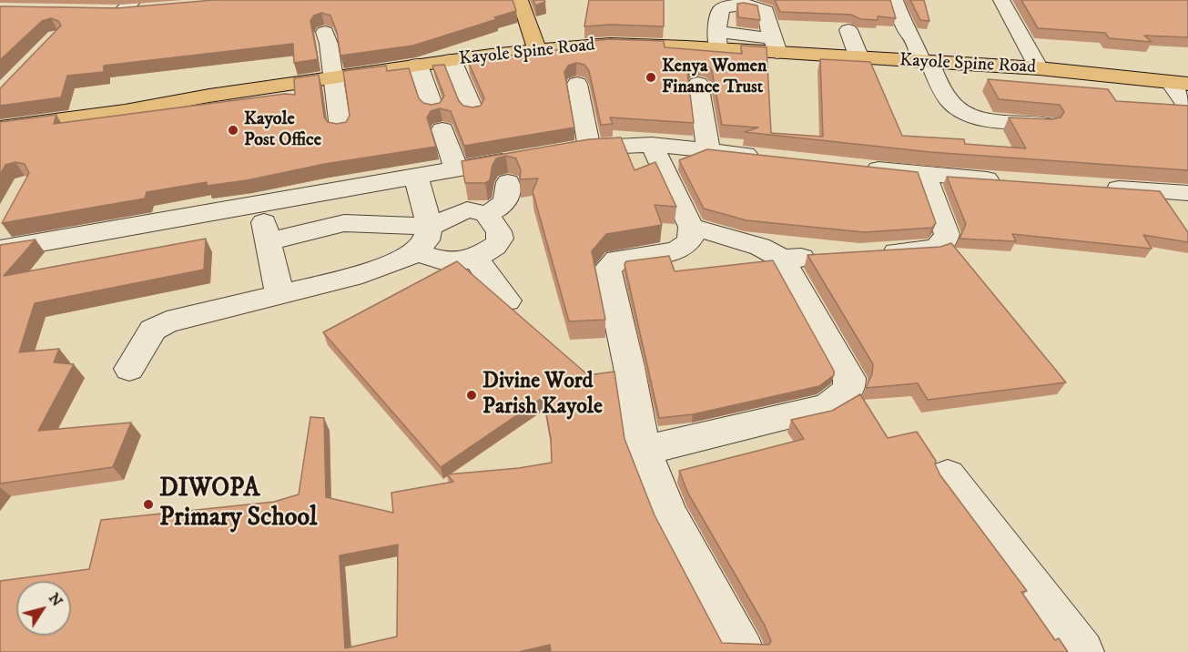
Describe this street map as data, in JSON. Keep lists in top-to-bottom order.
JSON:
{
  "streets": {
    "main road": ["Kayole Spine Road"]
  },
  "places": [
    "Kenya Women Finance Trust",
    "Kayole Post Office",
    "Divine Word Parish Kayole",
    "DIWOPA Primary School"
  ],
  "north": "top right"
}
